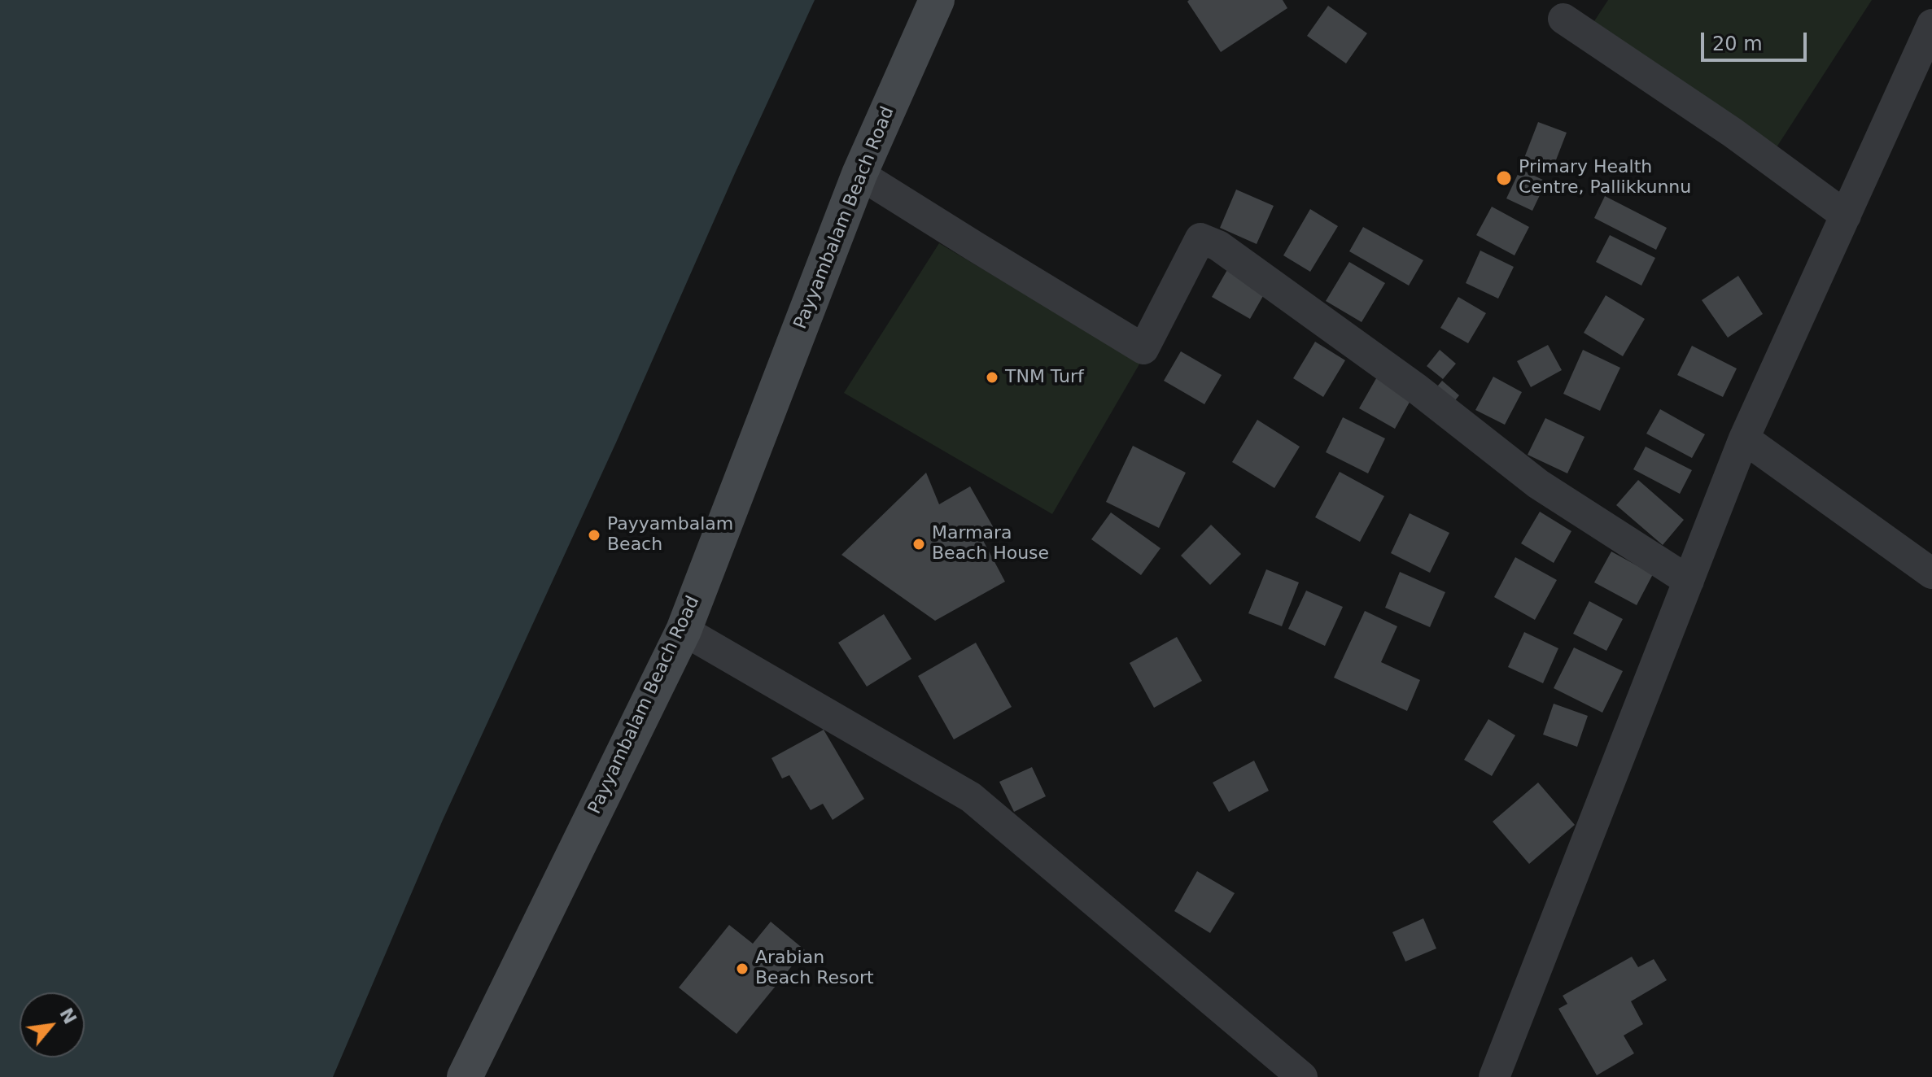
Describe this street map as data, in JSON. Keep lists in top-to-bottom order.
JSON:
{
  "streets": {
    "main road": ["Payyambalam Beach Road"]
  },
  "places": [
    "Primary Health Centre, Pallikkunnu",
    "TNM Turf",
    "Payyambalam Beach",
    "Marmara Beach House",
    "Arabian Beach Resort"
  ],
  "scale_bar": "20 m",
  "north": "top right"
}
